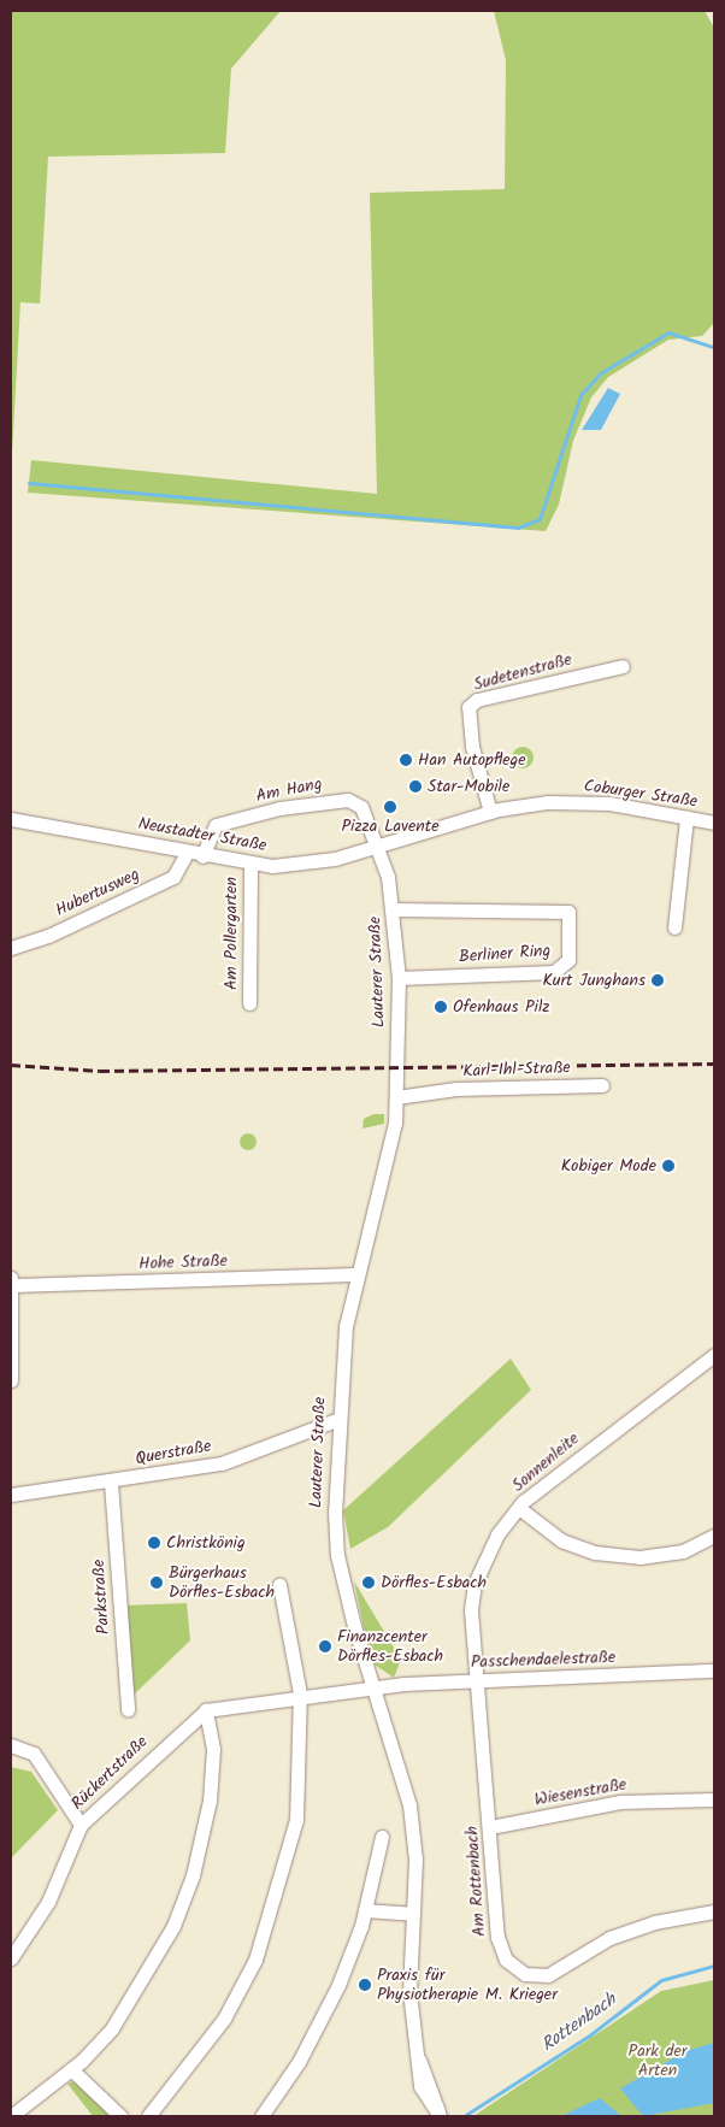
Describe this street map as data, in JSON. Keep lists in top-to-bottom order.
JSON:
{
  "streets": {
    "street": [
      "Sudetenstraße",
      "Am Hang",
      "Coburger Straße",
      "Neustadter Straße",
      "Hubertusweg",
      "Am Pollergarten",
      "Berliner Ring",
      "Lauterer Straße",
      "Karl-Ihl-Straße",
      "Hohe Straße",
      "Querstraße",
      "Sonnenleite",
      "Parkstraße",
      "Passchendaelestraße",
      "Rückertstraße",
      "Wiesenstraße",
      "Am Rottenbach"
    ]
  },
  "crossings": [
    ["Sudetenstraße", "Coburger Straße"],
    ["Sudetenstraße", "Neustadter Straße"],
    ["Am Hang", "Neustadter Straße"],
    ["Am Hang", "Lauterer Straße"],
    ["Coburger Straße", "Neustadter Straße"],
    ["Neustadter Straße", "Hubertusweg"],
    ["Neustadter Straße", "Am Pollergarten"],
    ["Neustadter Straße", "Lauterer Straße"],
    ["Berliner Ring", "Lauterer Straße"],
    ["Lauterer Straße", "Karl-Ihl-Straße"],
    ["Lauterer Straße", "Hohe Straße"],
    ["Lauterer Straße", "Querstraße"],
    ["Lauterer Straße", "Passchendaelestraße"],
    ["Querstraße", "Parkstraße"],
    ["Sonnenleite", "Passchendaelestraße"],
    ["Sonnenleite", "Am Rottenbach"],
    ["Passchendaelestraße", "Am Rottenbach"],
    ["Wiesenstraße", "Am Rottenbach"]
  ],
  "water": ["Rottenbach"],
  "parks": ["Park der Arten"],
  "places": [
    "Han Autopflege",
    "Star-Mobile",
    "Pizza Lavente",
    "Kurt Junghans",
    "Ofenhaus Pilz",
    "Kobiger Mode",
    "Christkönig",
    "Bürgerhaus Dörfles-Esbach",
    "Dörfles-Esbach",
    "Finanzcenter Dörfles-Esbach",
    "Praxis für Physiotherapie M. Krieger"
  ]
}
